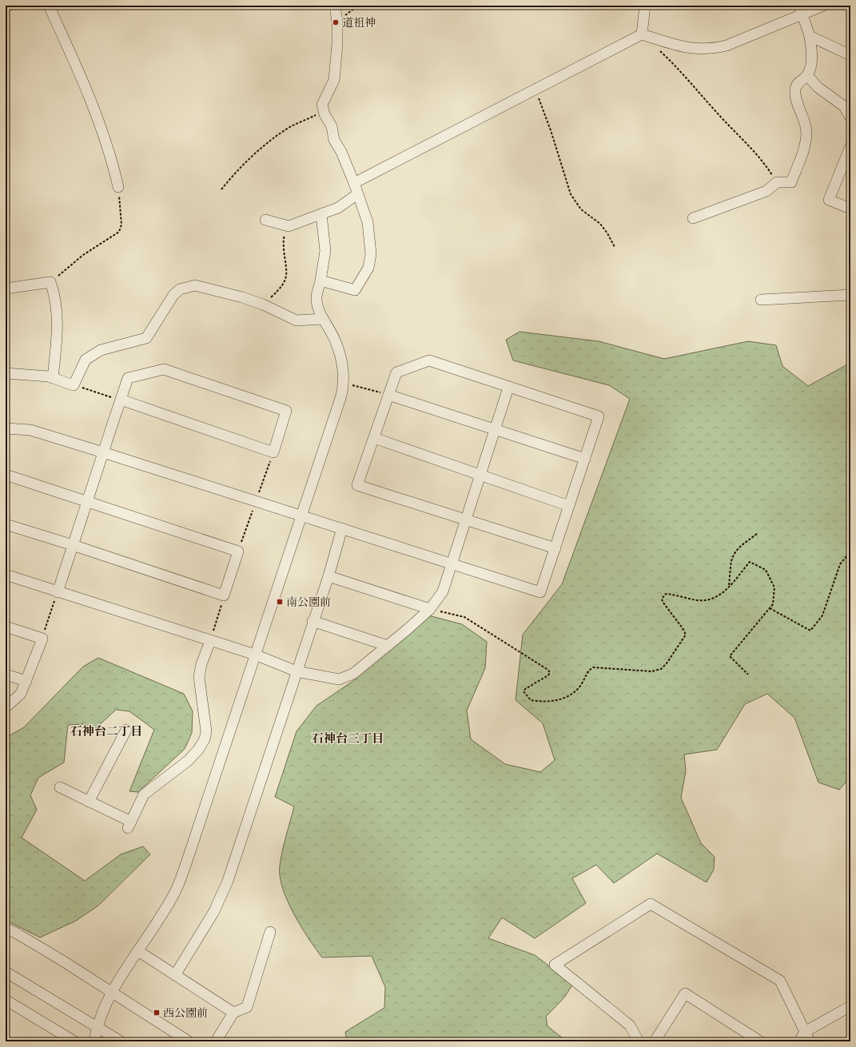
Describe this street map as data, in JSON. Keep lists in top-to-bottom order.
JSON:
{
  "districts": ["石神台二丁目", "石神台三丁目"],
  "places": {
    "other": ["道祖神"],
    "transit": ["南公園前", "西公園前"]
  }
}
